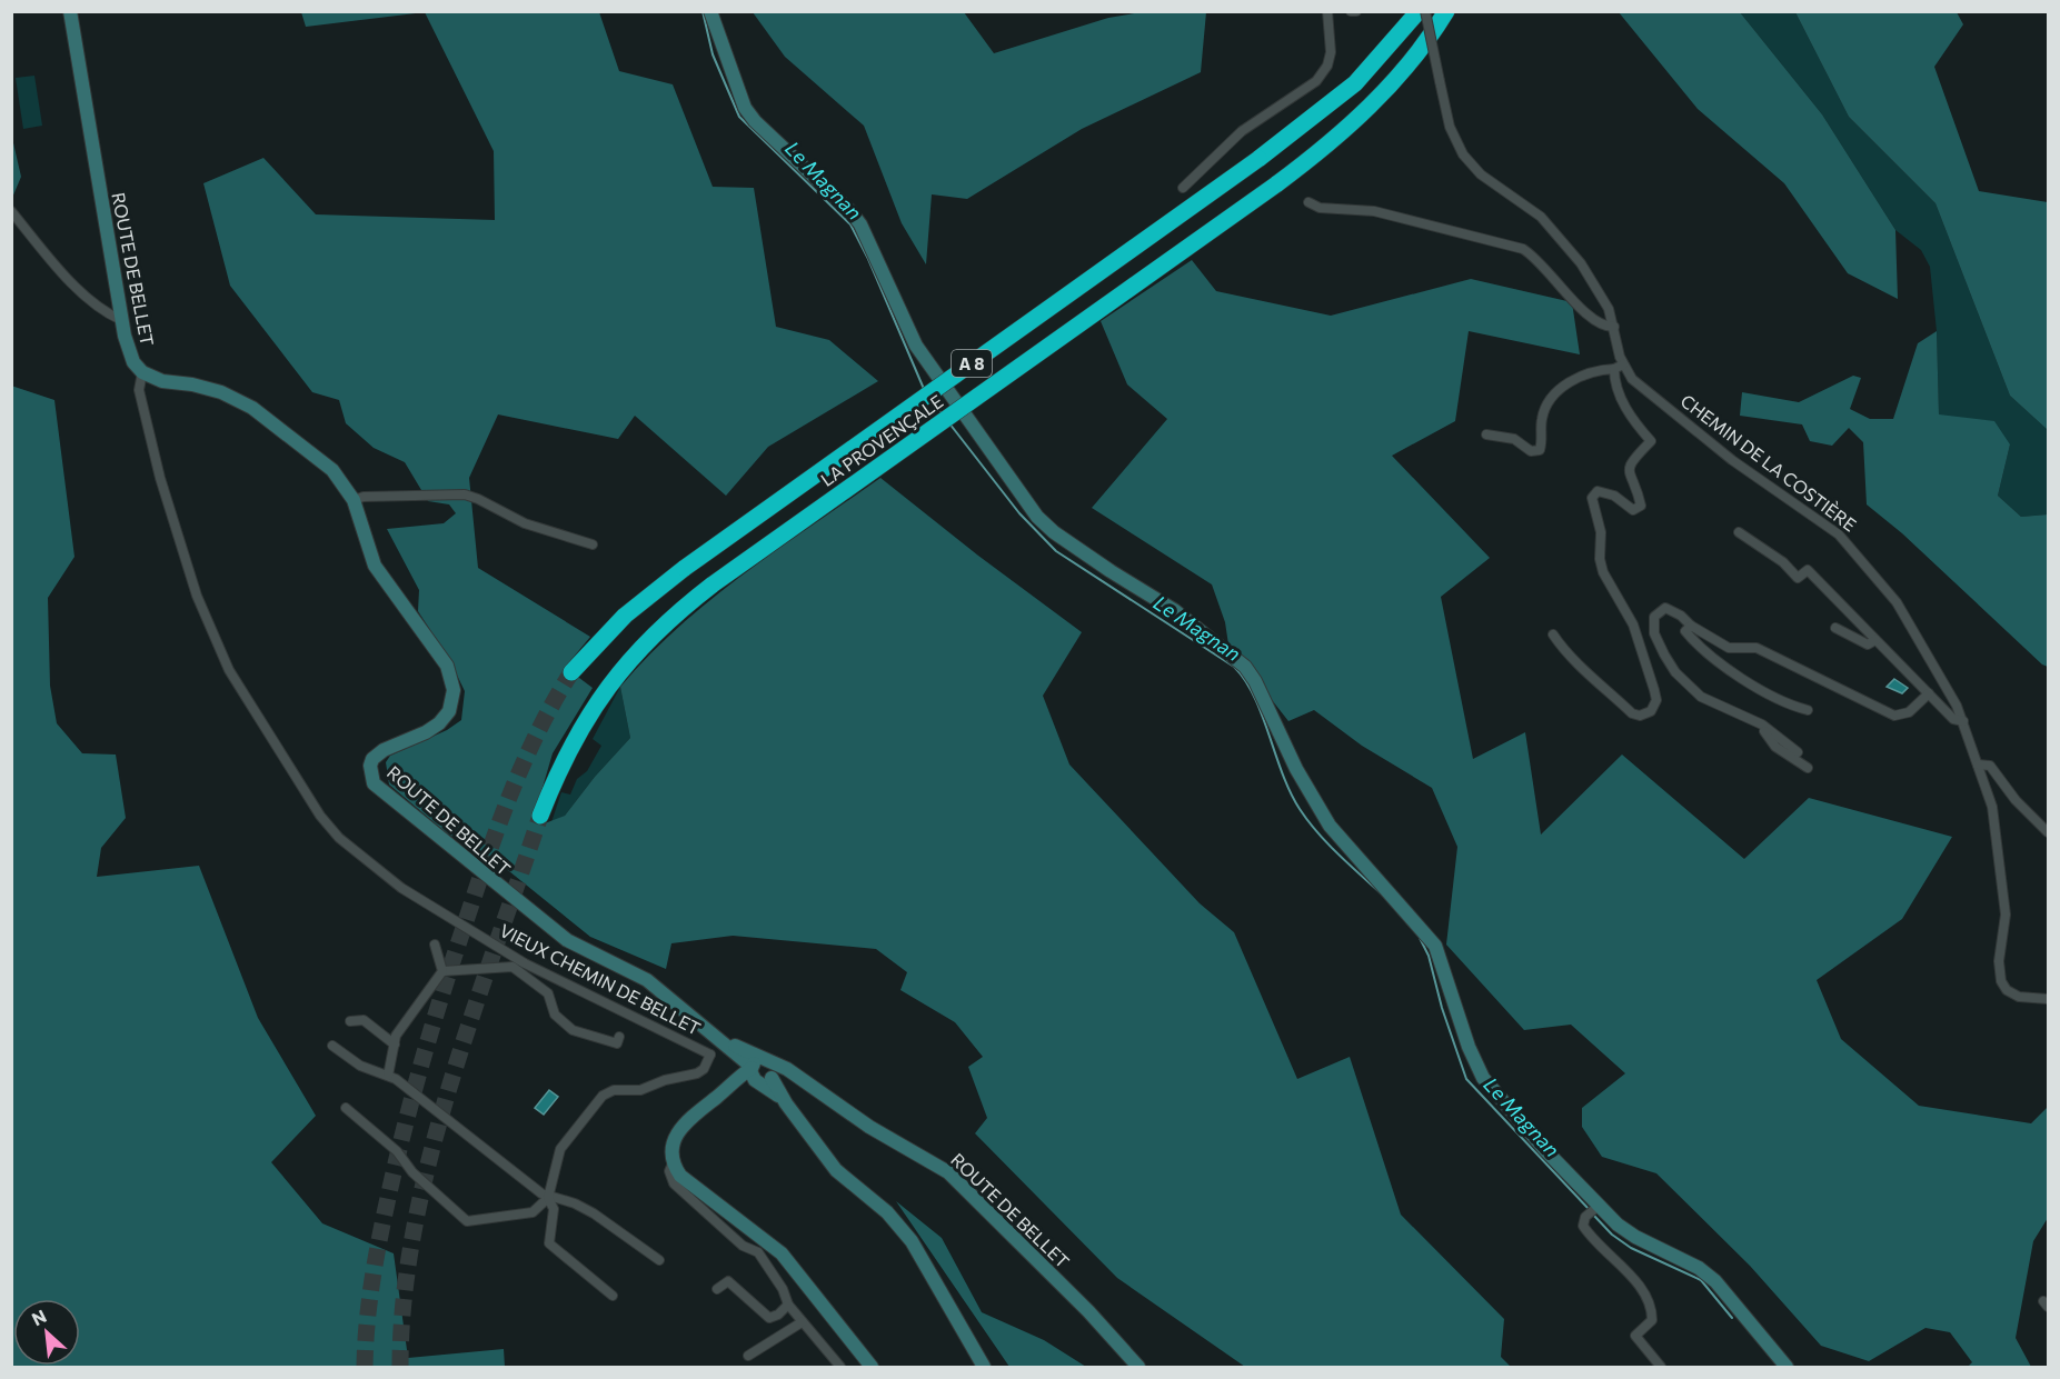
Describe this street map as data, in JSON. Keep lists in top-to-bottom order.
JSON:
{
  "streets": {
    "highway": ["A 8", "LA PROVENÇALE"],
    "street": ["ROUTE DE BELLET", "CHEMIN DE LA COSTIÈRE", "VIEUX CHEMIN DE BELLET"]
  },
  "crossings": [
    ["ROUTE DE BELLET", "VIEUX CHEMIN DE BELLET"]
  ],
  "water": ["Le Magnan"],
  "north": "top left"
}
